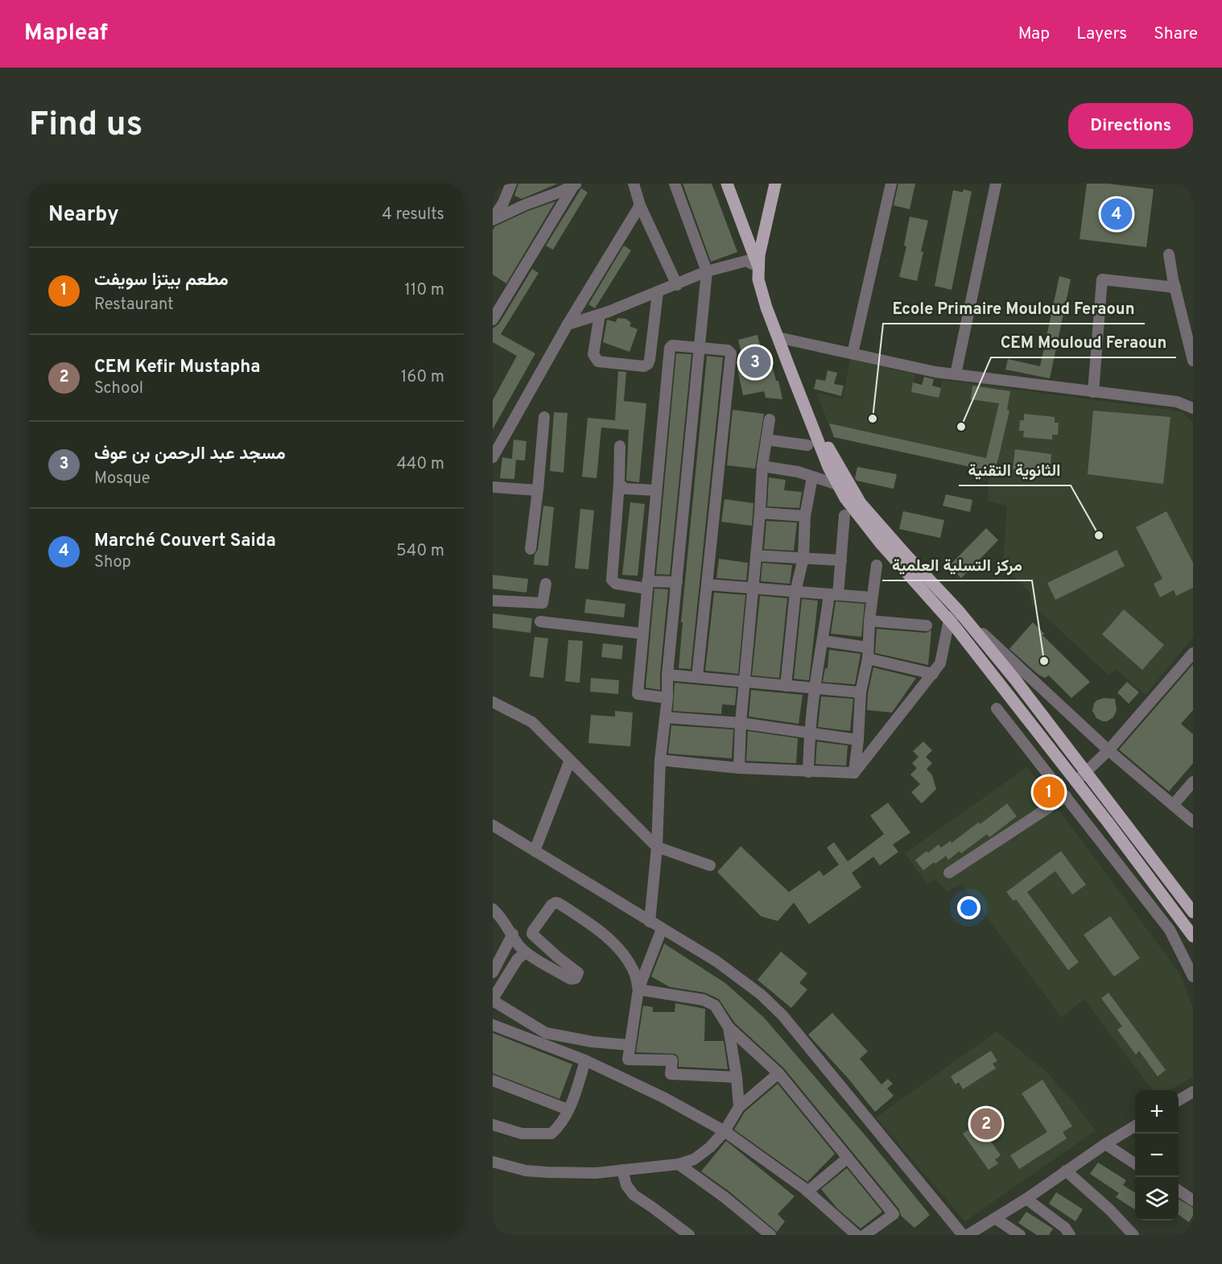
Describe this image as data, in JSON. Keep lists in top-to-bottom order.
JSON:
{
  "places": [
    "Ecole Primaire Mouloud Feraoun",
    "CEM Mouloud Feraoun",
    "الثانوية التقنية",
    "مركز التسلية العلمية"
  ],
  "page": {
    "header": "Mapleaf",
    "nav": ["Map", "Layers", "Share"],
    "buttons": "Directions",
    "title": "Find us",
    "heading": ["Nearby", "4 results"],
    "pins": [
      "4",
      "3",
      "1",
      "2"
    ],
    "list": [
      {
        "mark": "1",
        "name": "مطعم بيتزا سويفت",
        "note": "Restaurant",
        "value": "110 m"
      },
      {
        "mark": "2",
        "name": "CEM Kefir Mustapha",
        "note": "School",
        "value": "160 m"
      },
      {
        "mark": "3",
        "name": "مسجد عبد الرحمن بن عوف",
        "note": "Mosque",
        "value": "440 m"
      },
      {
        "mark": "4",
        "name": "Marché Couvert Saida",
        "note": "Shop",
        "value": "540 m"
      }
    ],
    "map_buttons": ["+", "−"]
  }
}
